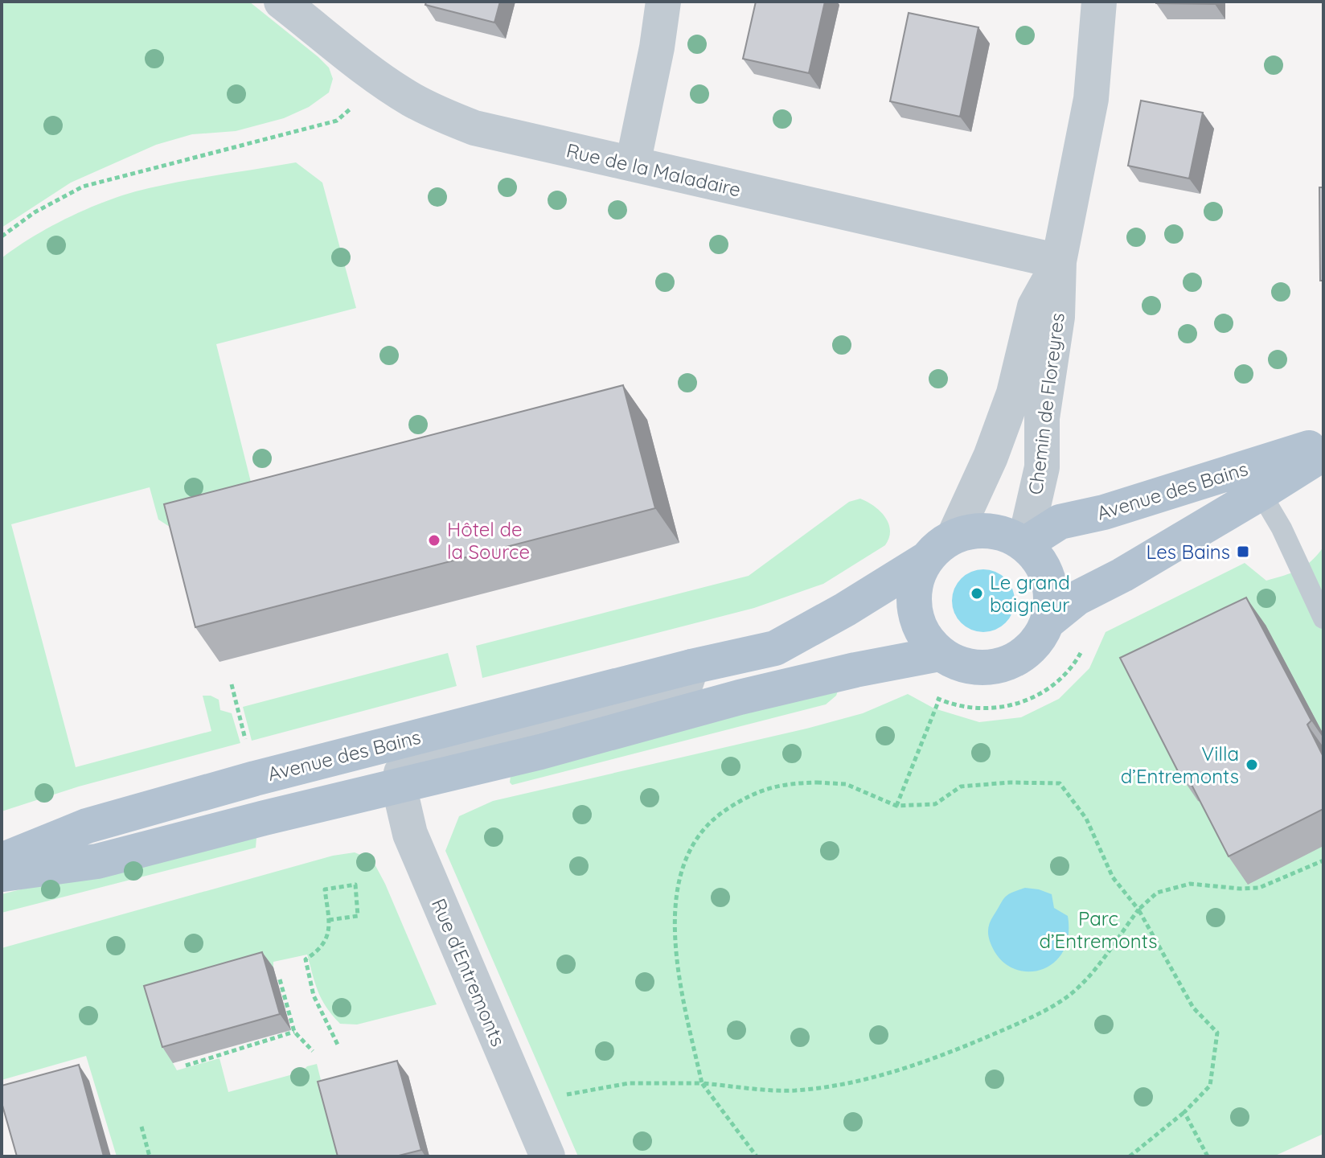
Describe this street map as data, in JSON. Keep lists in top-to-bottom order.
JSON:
{
  "streets": {
    "main road": ["Avenue des Bains"],
    "street": ["Rue de la Maladaire", "Chemin de Floreyres", "Rue d'Entremonts"]
  },
  "crossings": [
    ["Rue de la Maladaire", "Chemin de Floreyres"],
    ["Chemin de Floreyres", "Avenue des Bains"],
    ["Avenue des Bains", "Rue d'Entremonts"]
  ],
  "parks": ["Parc d’Entremonts"],
  "places": {
    "other": ["Hôtel de la Source", "Le grand baigneur", "Villa d’Entremonts"],
    "transit": ["Les Bains"]
  }
}
